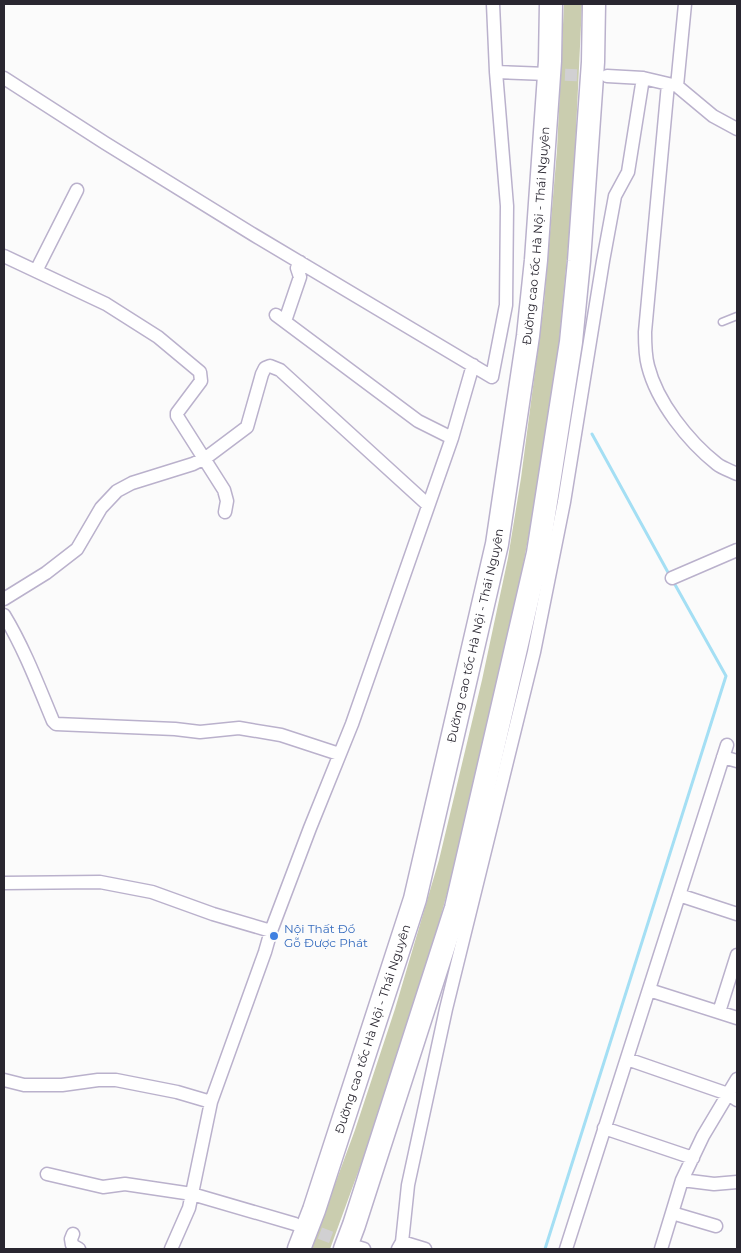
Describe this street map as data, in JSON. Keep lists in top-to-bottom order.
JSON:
{
  "streets": {
    "highway": ["Đường cao tốc Hà Nội - Thái Nguyên"]
  },
  "places": ["Nội Thất Đồ Gỗ Được Phát"]
}
